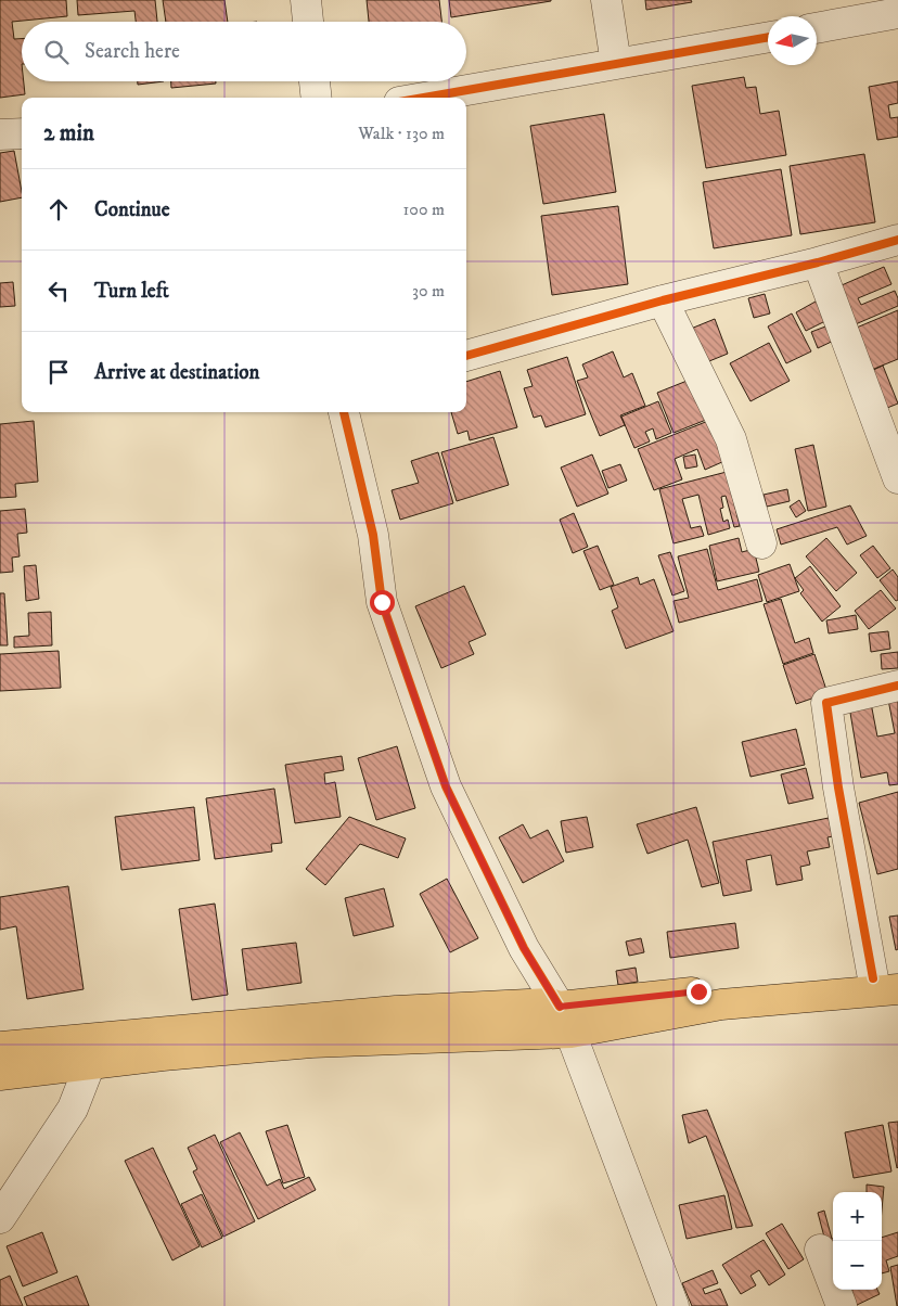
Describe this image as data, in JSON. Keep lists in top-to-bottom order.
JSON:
{
  "north": "left",
  "page": {
    "search": "Search here",
    "heading": ["2 min", "Walk · 130 m"],
    "list": [
      ["Continue", "100 m"],
      ["Turn left", "30 m"],
      "Arrive at destination"
    ],
    "map_buttons": ["+", "−"]
  }
}
